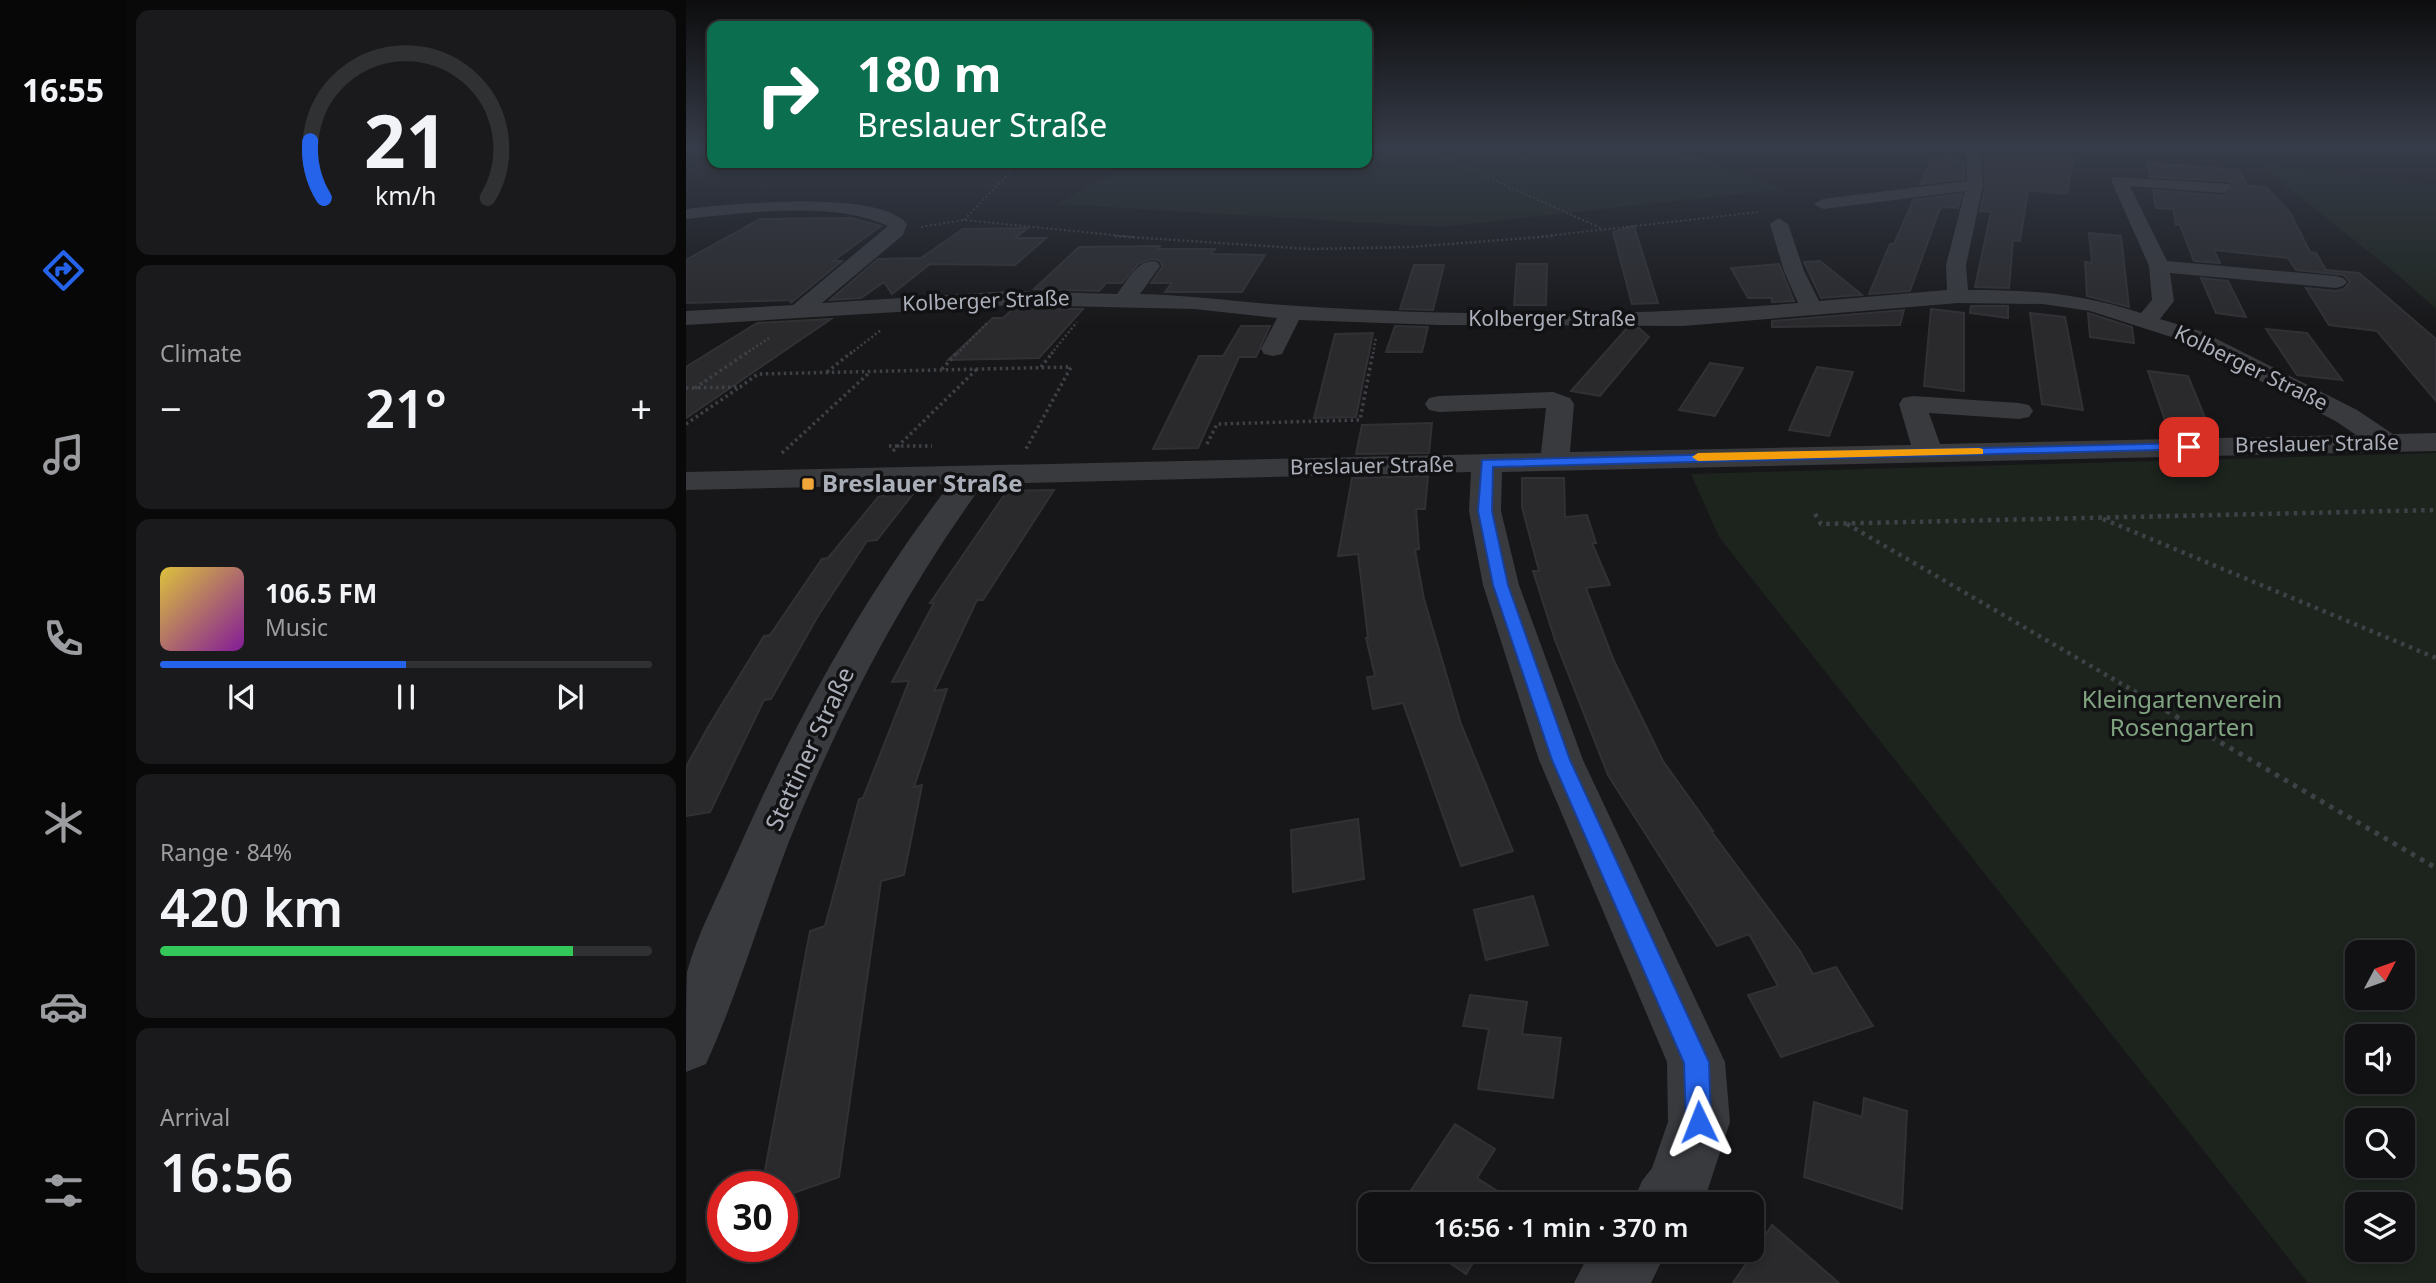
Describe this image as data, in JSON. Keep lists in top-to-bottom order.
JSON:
{
  "streets": {
    "street": ["Kolberger Straße", "Breslauer Straße", "Stettiner Straße"]
  },
  "crossings": [
    ["Kolberger Straße", "Breslauer Straße"],
    ["Breslauer Straße", "Stettiner Straße"]
  ],
  "parks": ["Kleingartenverein Rosengarten"],
  "places": {
    "transit": ["Breslauer Straße"]
  },
  "north": "top right",
  "page": {
    "tabs": "16:55",
    "turn": ["180 m", "Breslauer Straße"],
    "tile": [
      "Climate",
      ["Range · 84%", "420 km"],
      ["Arrival", "16:56"]
    ],
    "heat": ["−", "21°", "+"],
    "song": ["106.5 FM", "Music"],
    "limit": "30",
    "trip": "16:56 · 1 min · 370 m",
    "gauge": ["21", "km/h"]
  }
}
